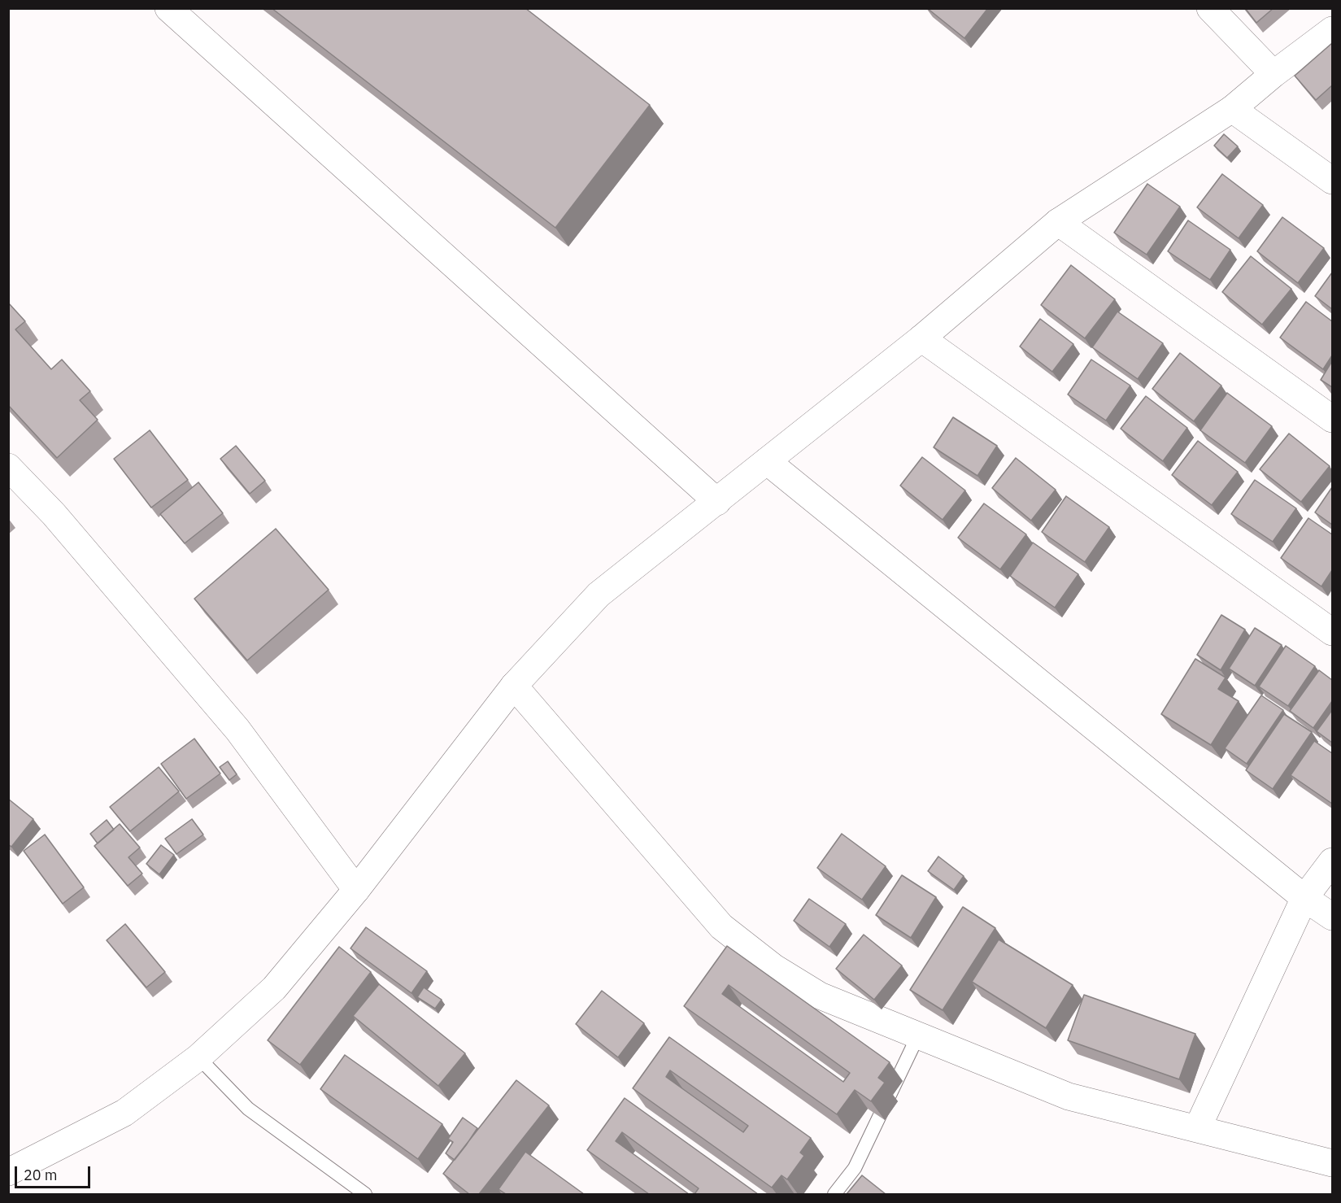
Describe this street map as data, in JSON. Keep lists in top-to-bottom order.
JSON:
{
  "scale_bar": "20 m"
}
